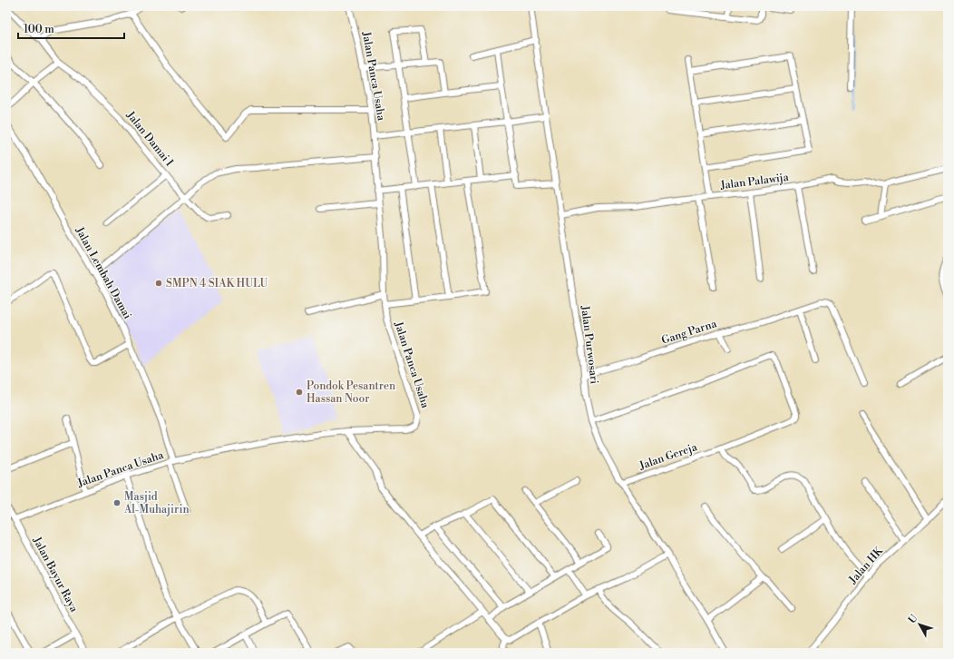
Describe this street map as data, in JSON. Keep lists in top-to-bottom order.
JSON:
{
  "streets": {
    "street": [
      "Jalan Panca Usaha",
      "Jalan Damai I",
      "Jalan Palawija",
      "Jalan Lembah Damai",
      "Gang Parna",
      "Jalan Purwosari",
      "Jalan Gereja",
      "Jalan HK",
      "Jalan Bayur Raya"
    ]
  },
  "crossings": [
    ["Jalan Panca Usaha", "Jalan Lembah Damai"],
    ["Jalan Panca Usaha", "Jalan Bayur Raya"],
    ["Jalan Palawija", "Jalan Purwosari"],
    ["Gang Parna", "Jalan Purwosari"],
    ["Jalan Purwosari", "Jalan Gereja"]
  ],
  "places": ["SMPN 4 SIAK HULU", "Pondok Pesantren Hassan Noor", "Masjid Al-Muhajirin"],
  "scale_bar": "100 m",
  "north": "top left"
}
